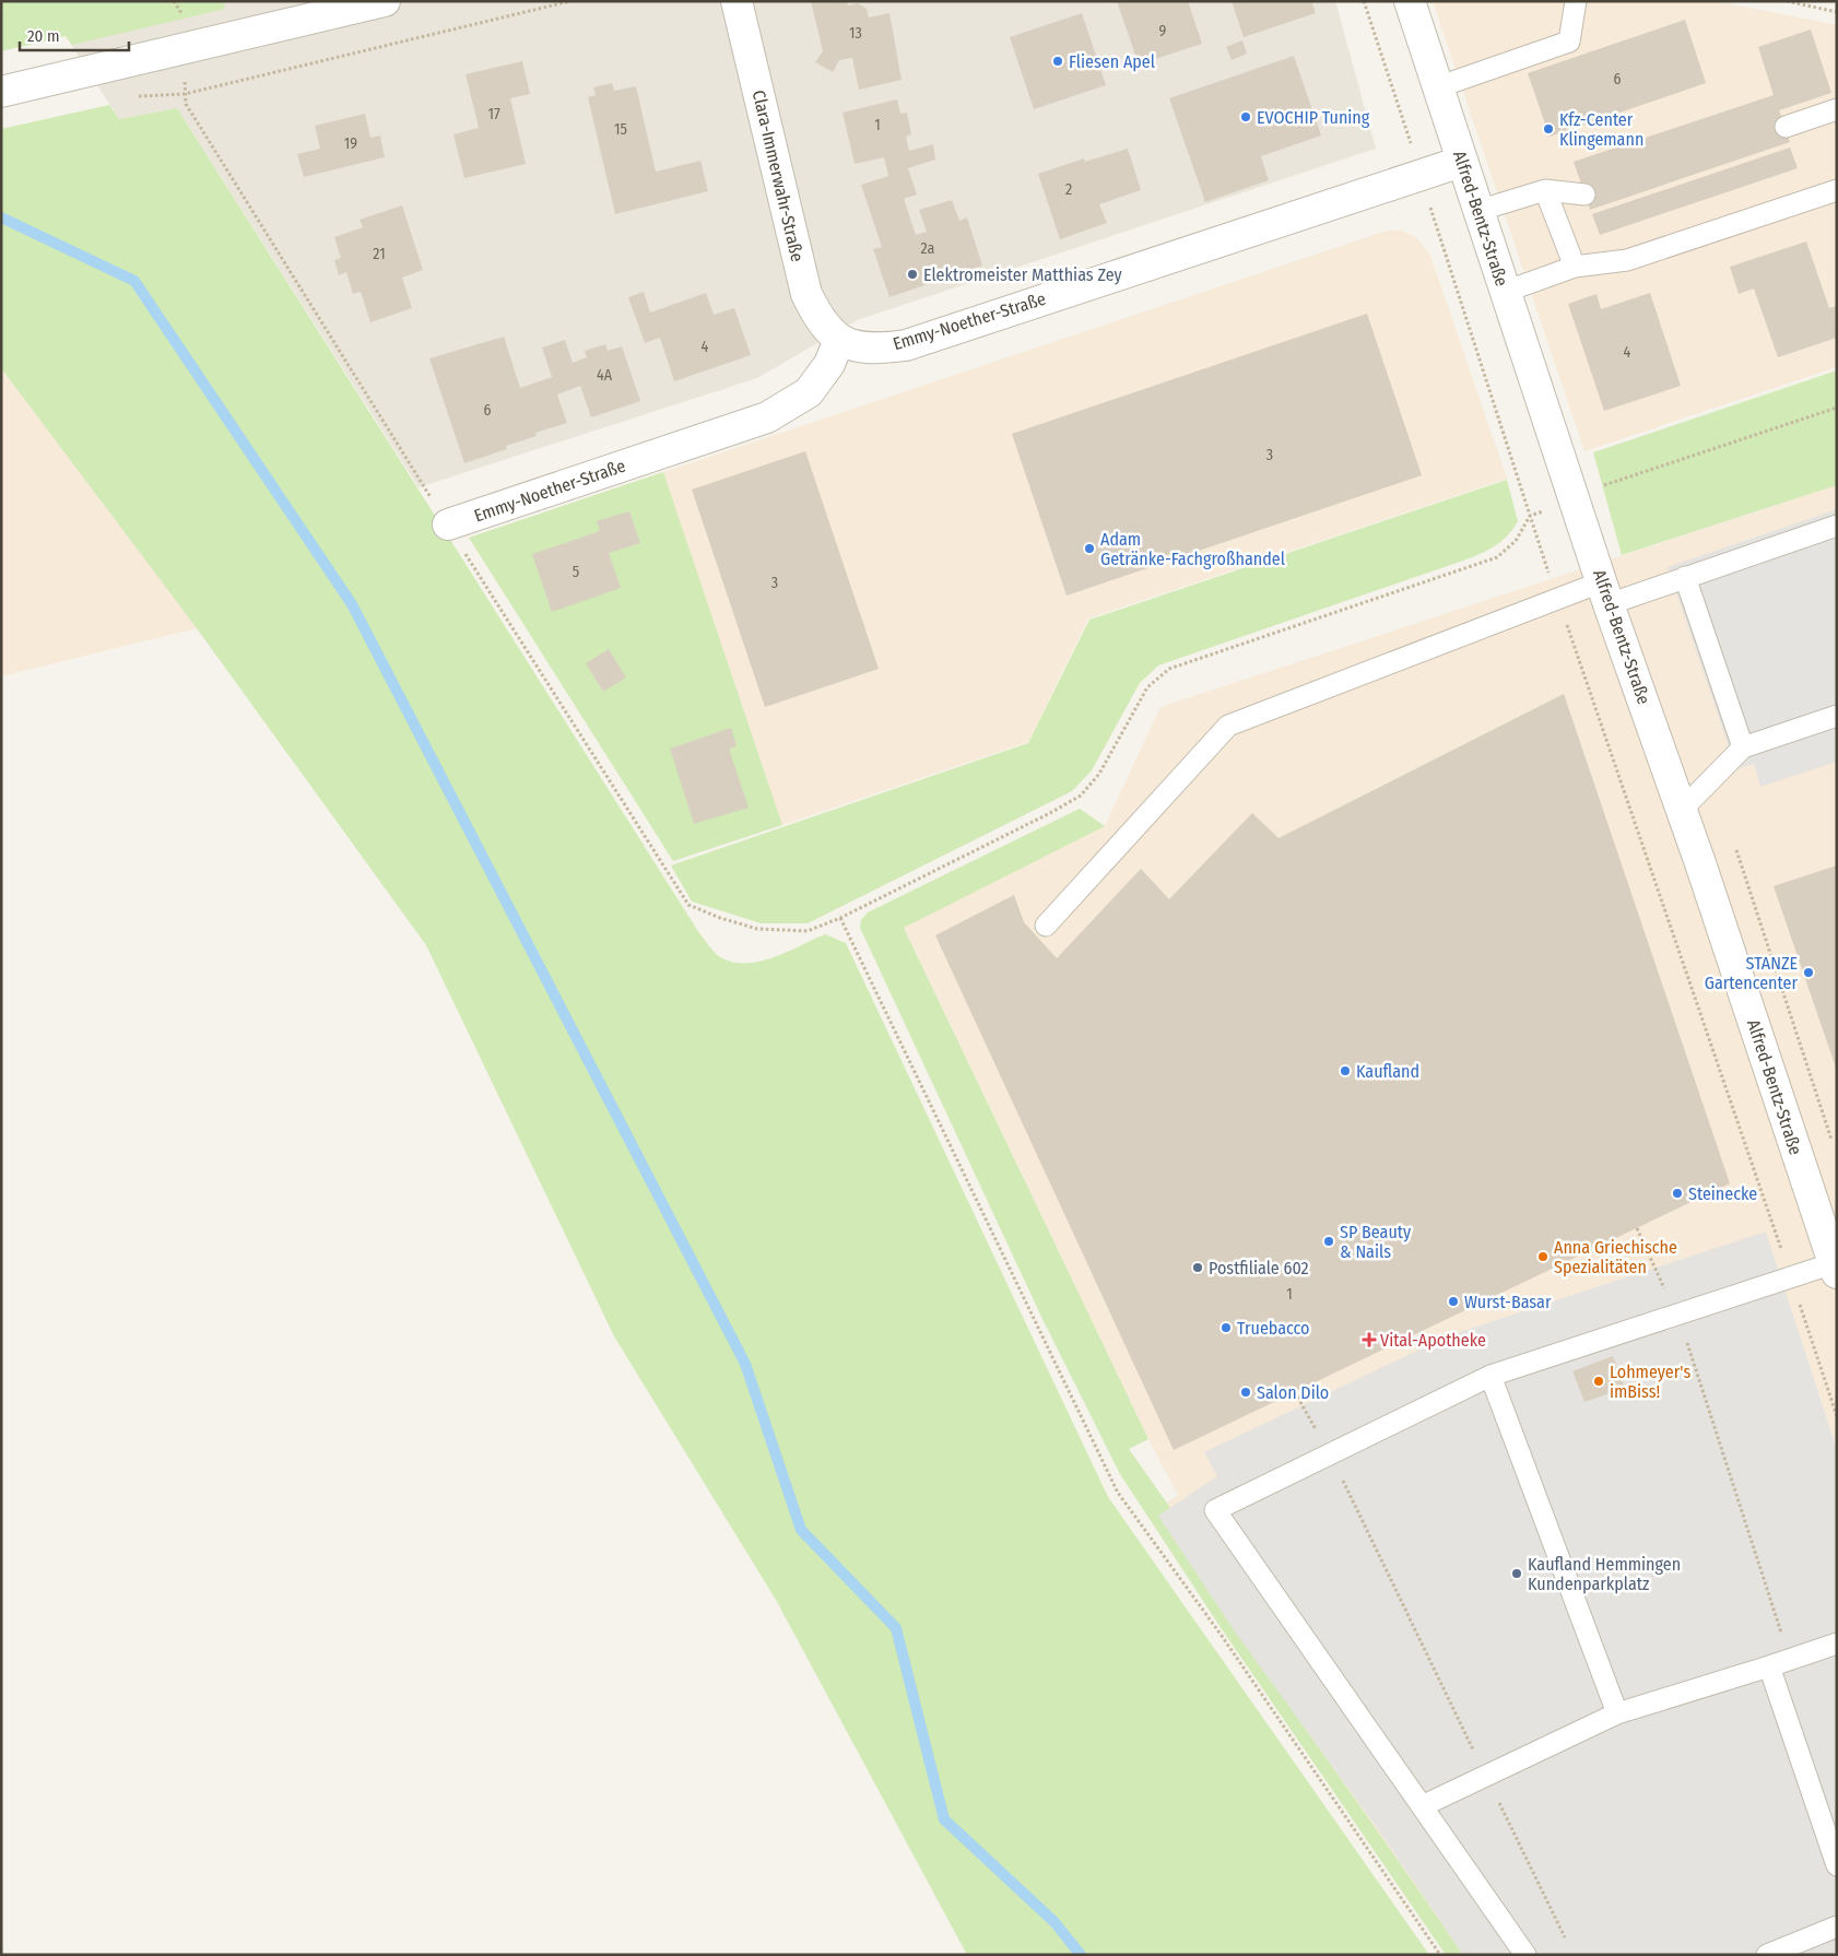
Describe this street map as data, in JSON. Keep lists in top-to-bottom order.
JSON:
{
  "streets": {
    "street": ["Clara-Immerwahr-Straße", "Alfred-Bentz-Straße", "Emmy-Noether-Straße"]
  },
  "crossings": [
    ["Clara-Immerwahr-Straße", "Emmy-Noether-Straße"],
    ["Alfred-Bentz-Straße", "Emmy-Noether-Straße"]
  ],
  "places": {
    "other": [
      "Fliesen Apel",
      "EVOCHIP Tuning",
      "Kfz-Center Klingemann",
      "Elektromeister Matthias Zey",
      "Adam Getränke-Fachgroßhandel",
      "STANZE Gartencenter",
      "Kaufland",
      "Steinecke",
      "SP Beauty & Nails",
      "Anna Griechische Spezialitäten",
      "Postfiliale 602",
      "Wurst-Basar",
      "Truebacco",
      "Lohmeyer's imBiss!",
      "Salon Dilo",
      "Kaufland Hemmingen Kundenparkplatz"
    ],
    "health": ["Vital-Apotheke"]
  },
  "house_numbers": [
    "9",
    "13",
    "6",
    "17",
    "1",
    "15",
    "19",
    "2",
    "2a",
    "21",
    "4",
    "4",
    "4A",
    "6",
    "3",
    "5",
    "3",
    "1"
  ],
  "scale_bar": "20 m"
}
